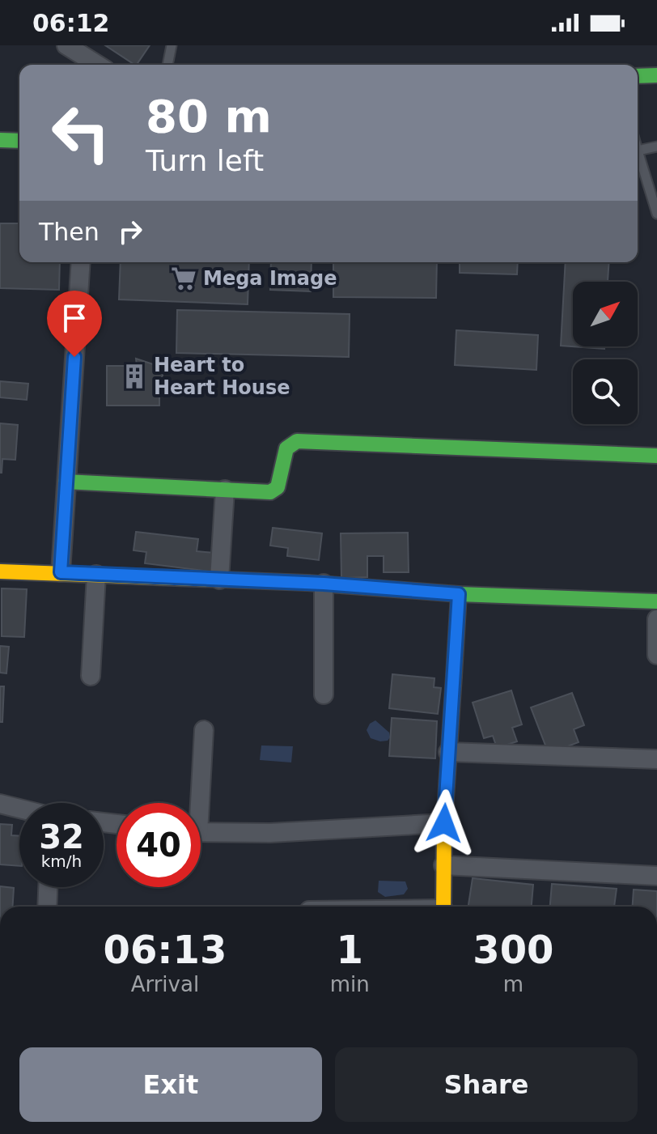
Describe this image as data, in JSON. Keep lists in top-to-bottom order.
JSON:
{
  "places": {
    "supermarket": ["Mega Image"],
    "building": ["Heart to Heart House"]
  },
  "north": "top right",
  "page": {
    "status": "06:12",
    "turn": ["80 m", "Turn left"],
    "then": "Then",
    "speed": "32 km/h",
    "limit": "40",
    "eta": [
      "06:13",
      "Arrival",
      "1",
      "min",
      "300",
      "m"
    ],
    "buttons": ["Exit", "Share"]
  }
}
